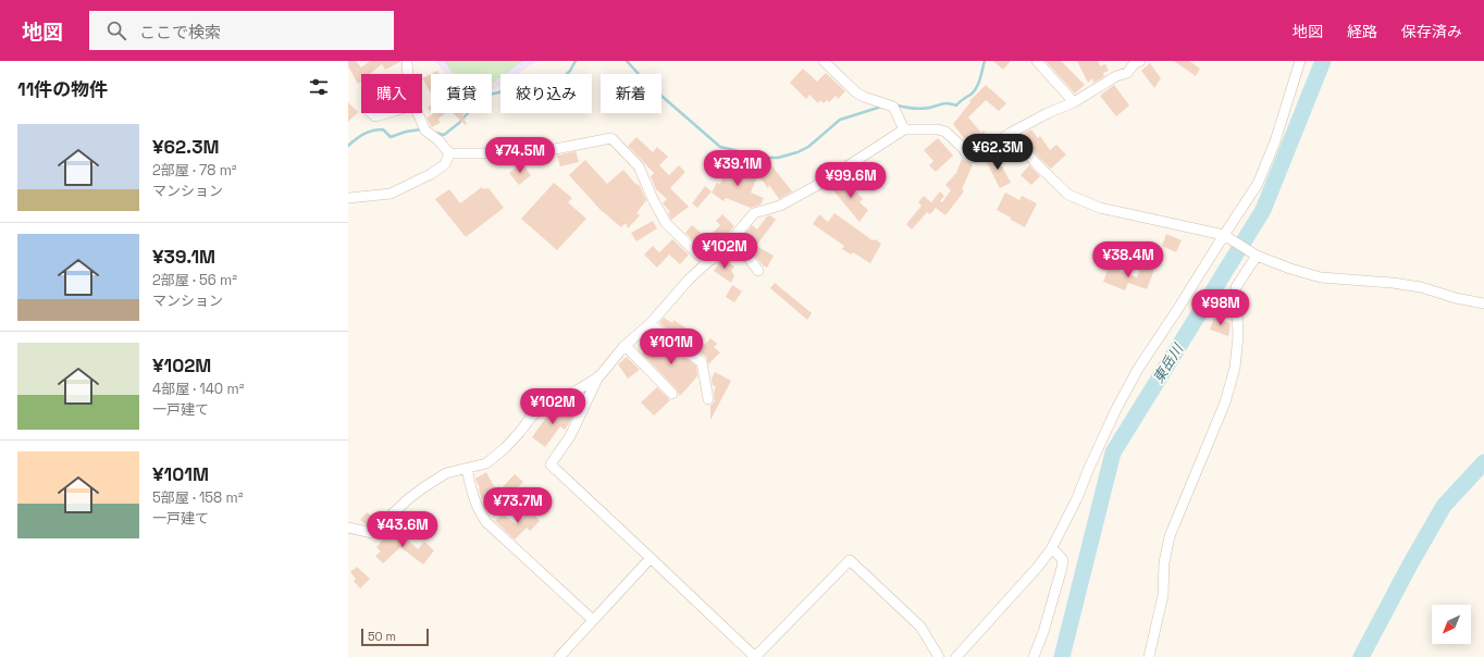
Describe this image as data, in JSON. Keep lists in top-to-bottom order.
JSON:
{
  "water": ["東岳川"],
  "scale_bar": "50 m",
  "north": "bottom left",
  "page": {
    "header": "地図",
    "search": "ここで検索",
    "nav": ["地図", "経路", "保存済み"],
    "heading": "11件の物件",
    "chip": [
      "購入",
      "賃貸",
      "絞り込み",
      "新着"
    ],
    "list": [
      {
        "name": "¥62.3M",
        "note": "2部屋 · 78 m² · マンション"
      },
      {
        "name": "¥39.1M",
        "note": "2部屋 · 56 m² · マンション"
      },
      {
        "name": "¥102M",
        "note": "4部屋 · 140 m² · 一戸建て"
      },
      {
        "name": "¥101M",
        "note": "5部屋 · 158 m² · 一戸建て"
      }
    ],
    "price": [
      "¥62.3M",
      "¥74.5M",
      "¥39.1M",
      "¥99.6M",
      "¥102M",
      "¥38.4M",
      "¥98M",
      "¥101M",
      "¥102M",
      "¥73.7M",
      "¥43.6M"
    ],
    "scale": "50 m"
  }
}
